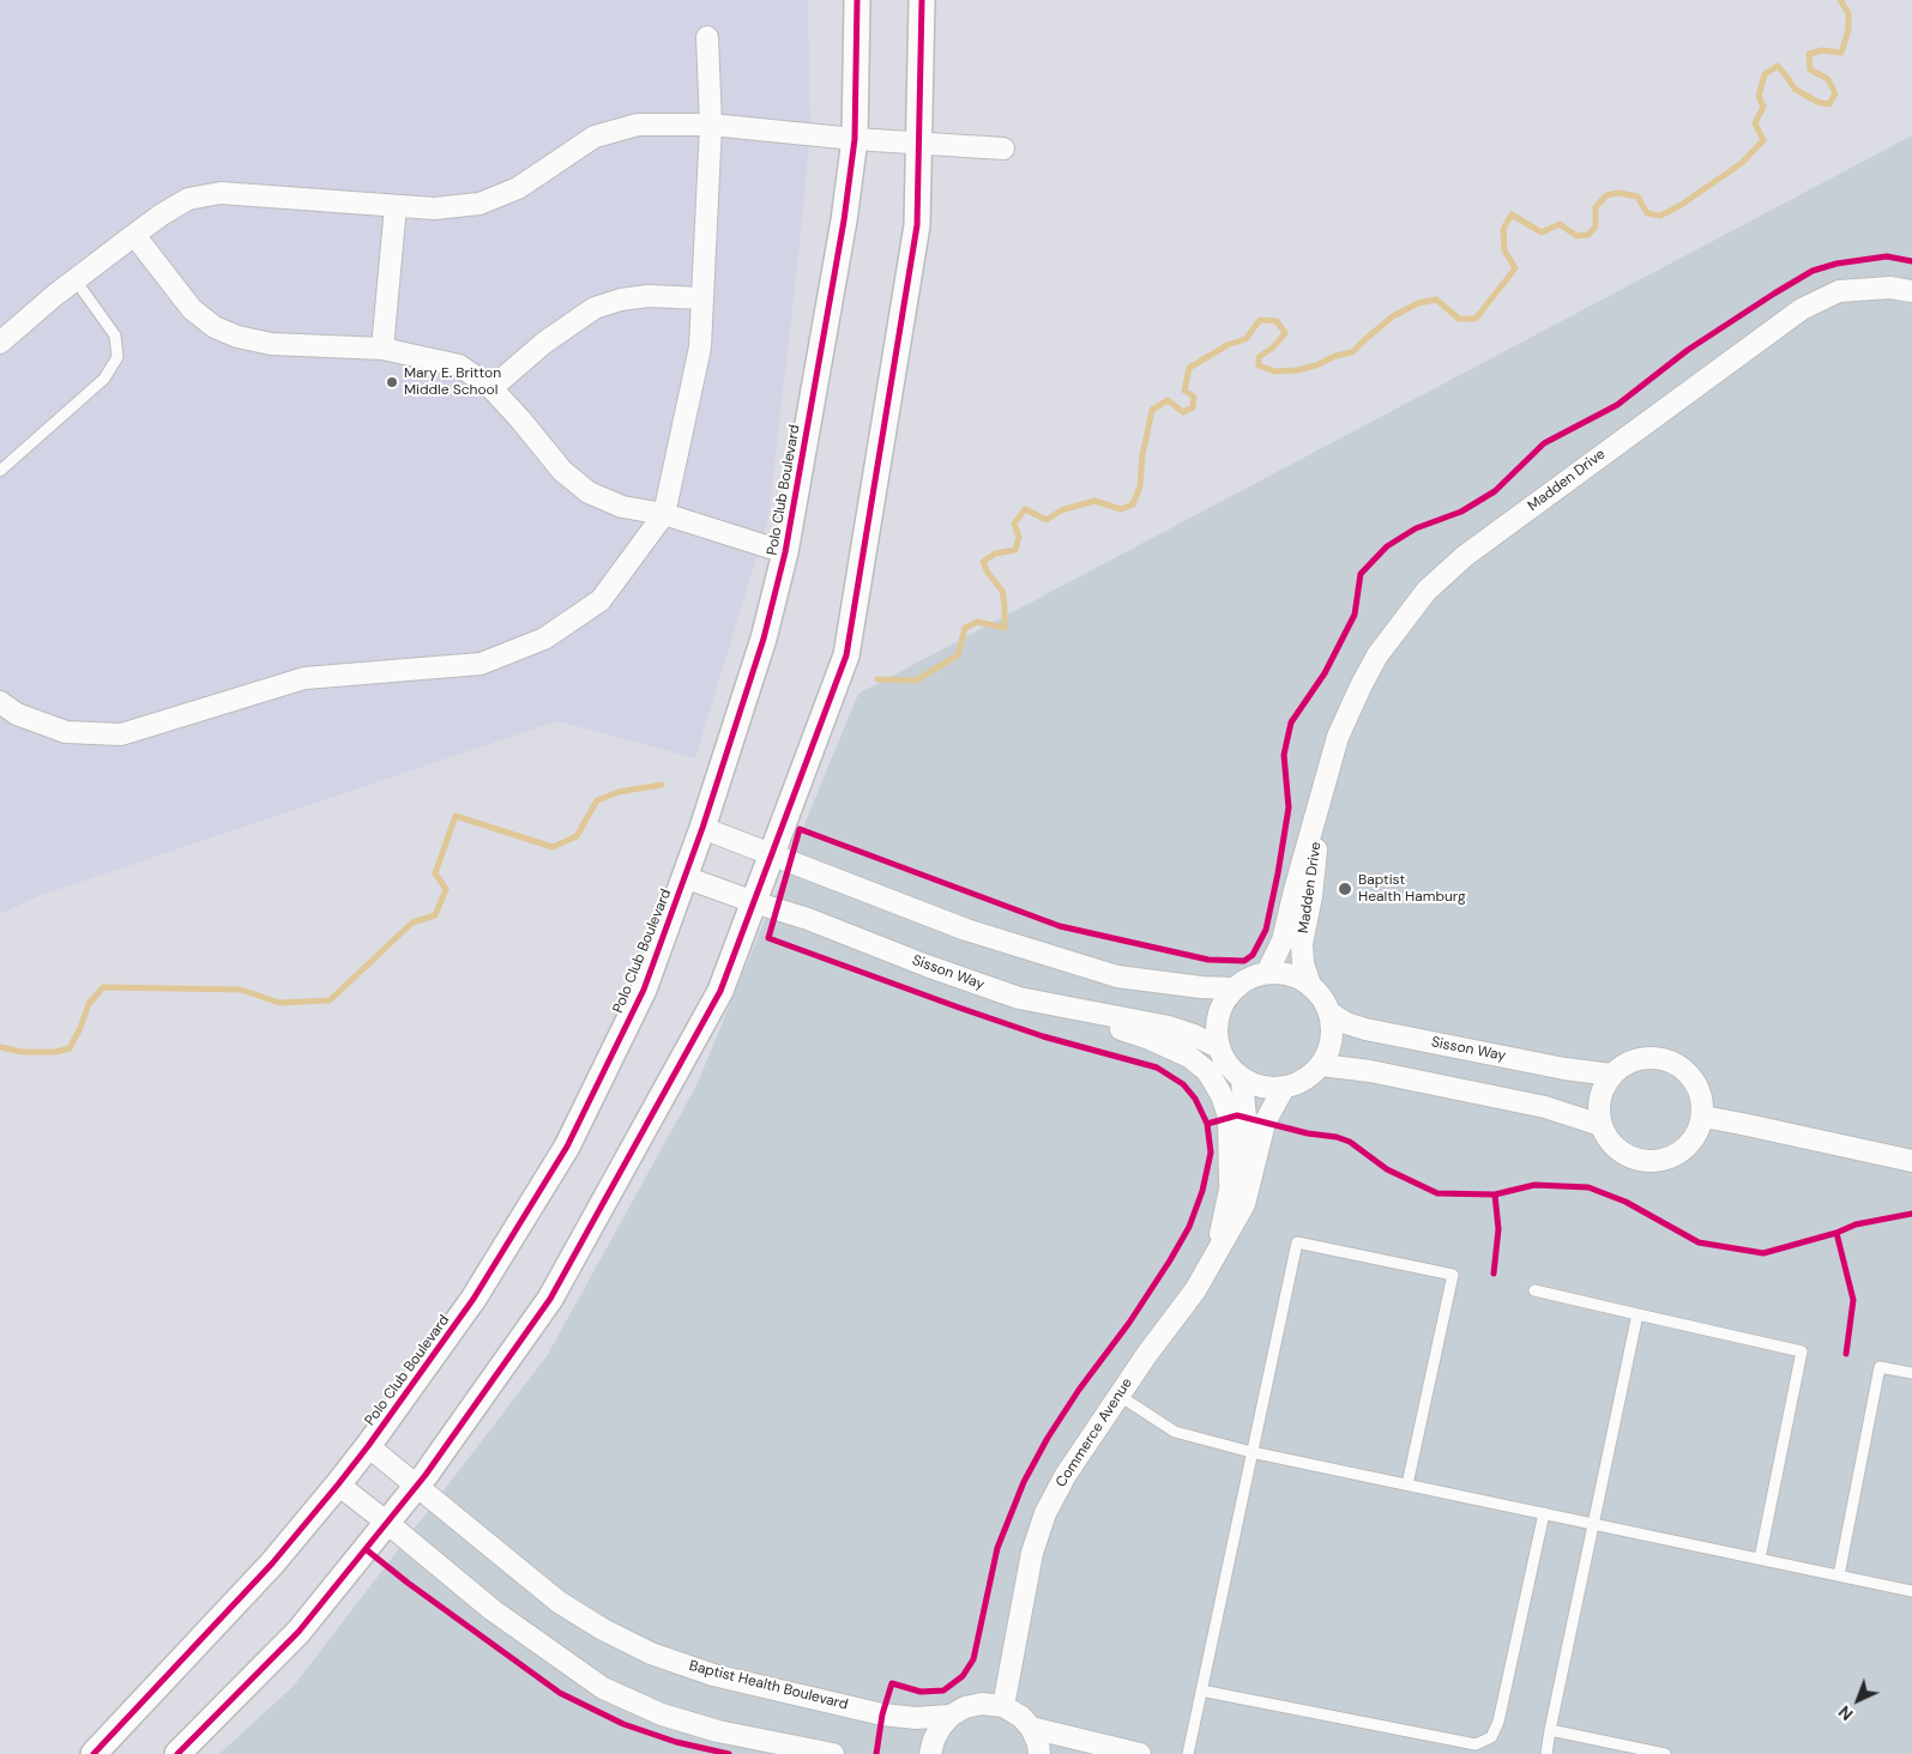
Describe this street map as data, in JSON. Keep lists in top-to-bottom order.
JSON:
{
  "streets": {
    "street": [
      "Madden Drive",
      "Polo Club Boulevard",
      "Sisson Way",
      "Commerce Avenue",
      "Baptist Health Boulevard"
    ]
  },
  "crossings": [
    ["Madden Drive", "Sisson Way"],
    ["Madden Drive", "Commerce Avenue"],
    ["Polo Club Boulevard", "Sisson Way"],
    ["Polo Club Boulevard", "Baptist Health Boulevard"],
    ["Sisson Way", "Commerce Avenue"]
  ],
  "places": ["Mary E. Britton Middle School", "Baptist Health Hamburg"],
  "north": "bottom left"
}
